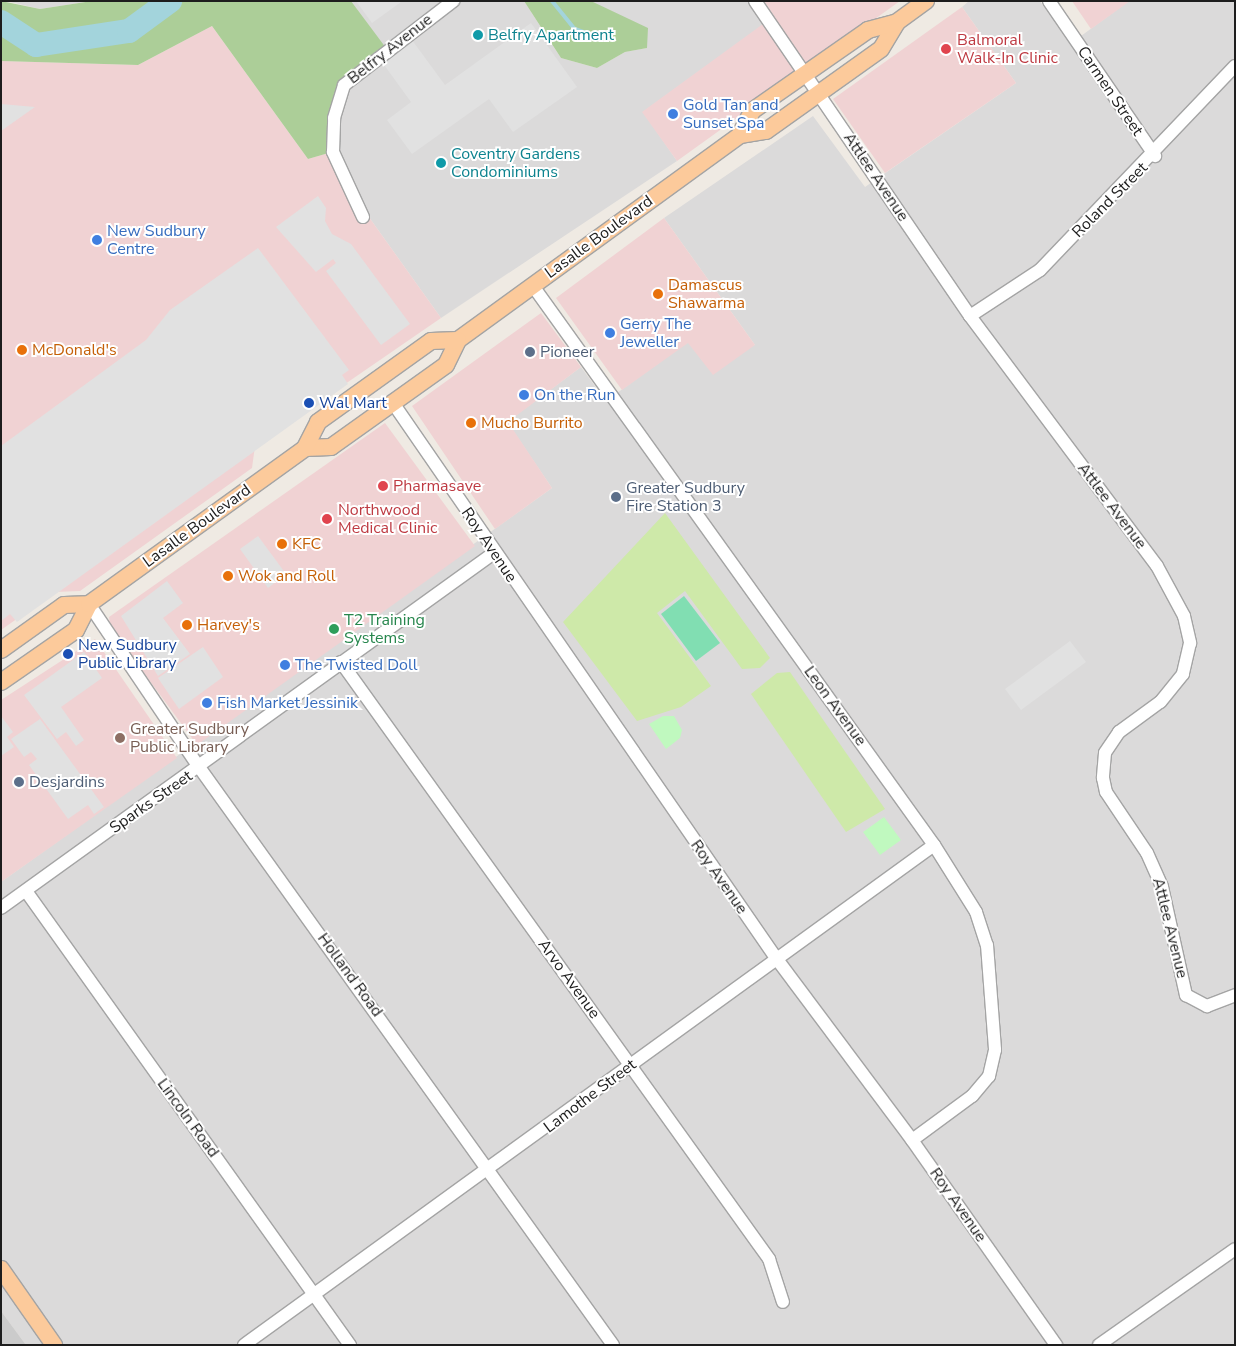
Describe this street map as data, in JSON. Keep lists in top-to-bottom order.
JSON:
{
  "streets": {
    "main road": ["Lasalle Boulevard"],
    "street": [
      "Belfry Avenue",
      "Carmen Street",
      "Attlee Avenue",
      "Roland Street",
      "Roy Avenue",
      "Leon Avenue",
      "Sparks Street",
      "Holland Road",
      "Arvo Avenue",
      "Lamothe Street",
      "Lincoln Road"
    ]
  },
  "crossings": [
    ["Carmen Street", "Roland Street"],
    ["Attlee Avenue", "Roland Street"],
    ["Attlee Avenue", "Lasalle Boulevard"],
    ["Lasalle Boulevard", "Roy Avenue"],
    ["Lasalle Boulevard", "Leon Avenue"],
    ["Lasalle Boulevard", "Holland Road"],
    ["Roy Avenue", "Leon Avenue"],
    ["Roy Avenue", "Sparks Street"],
    ["Roy Avenue", "Lamothe Street"],
    ["Leon Avenue", "Lamothe Street"],
    ["Sparks Street", "Holland Road"],
    ["Sparks Street", "Arvo Avenue"],
    ["Sparks Street", "Lincoln Road"],
    ["Holland Road", "Lamothe Street"],
    ["Arvo Avenue", "Lamothe Street"],
    ["Lamothe Street", "Lincoln Road"]
  ],
  "places": [
    "Belfry Apartment",
    "Balmoral Walk-In Clinic",
    "Gold Tan and Sunset Spa",
    "Coventry Gardens Condominiums",
    "New Sudbury Centre",
    "Damascus Shawarma",
    "Gerry The Jeweller",
    "McDonald's",
    "Pioneer",
    "On the Run",
    "Wal Mart",
    "Mucho Burrito",
    "Pharmasave",
    "Greater Sudbury Fire Station 3",
    "Northwood Medical Clinic",
    "KFC",
    "Wok and Roll",
    "Harvey's",
    "T2 Training Systems",
    "New Sudbury Public Library",
    "The Twisted Doll",
    "Fish Market Jessinik",
    "Greater Sudbury Public Library",
    "Desjardins"
  ]
}
